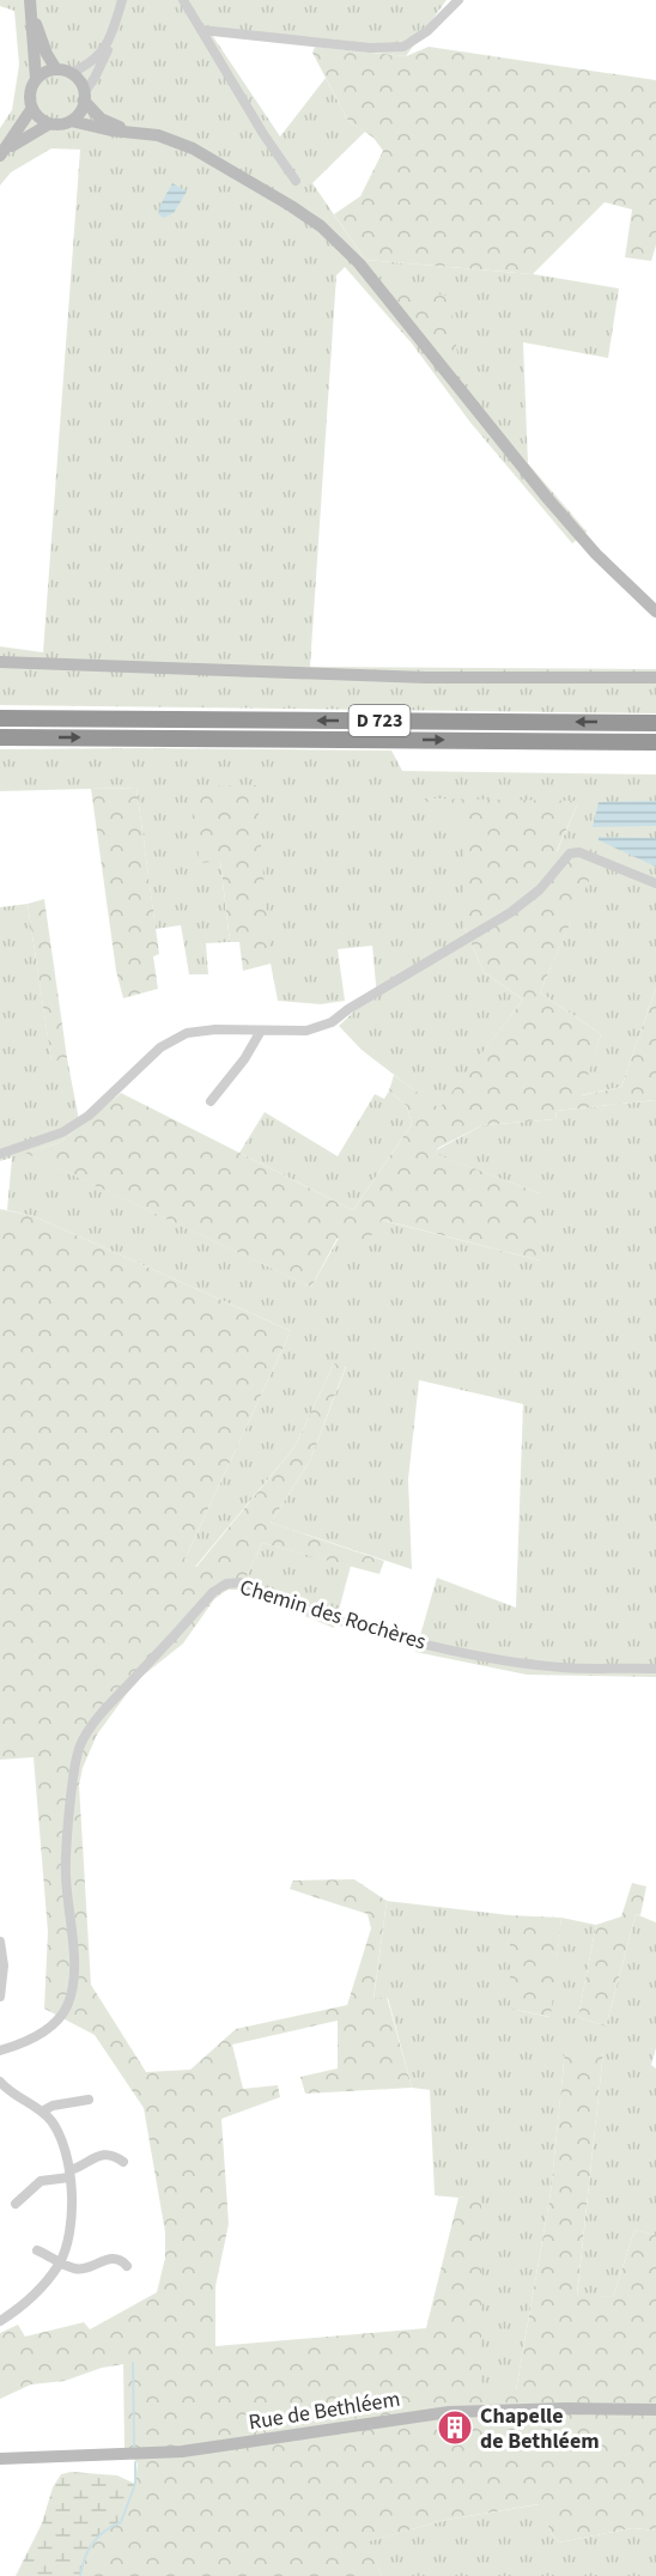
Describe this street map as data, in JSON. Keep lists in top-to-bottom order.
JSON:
{
  "streets": {
    "highway": ["D 723"],
    "main road": ["Rue de Bethléem"],
    "street": ["Chemin des Rochères"]
  },
  "places": {
    "building": ["Chapelle de Bethléem"]
  }
}
